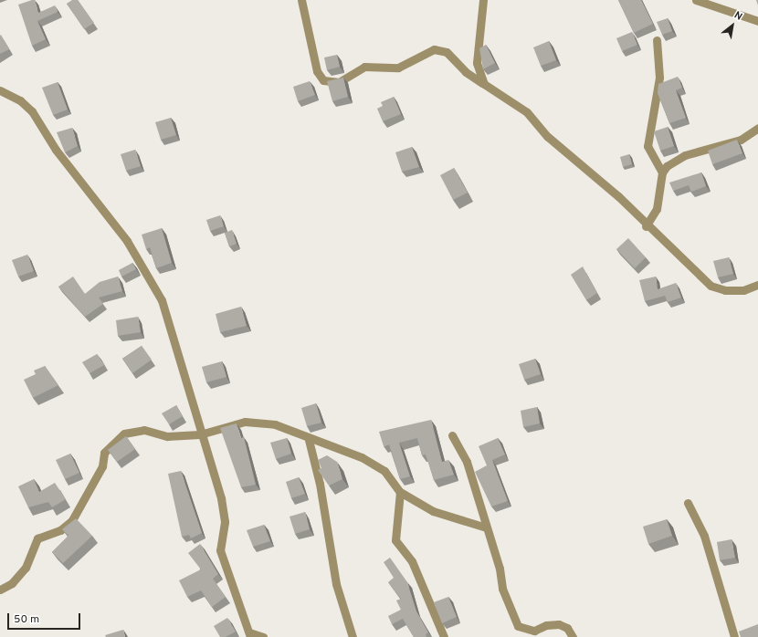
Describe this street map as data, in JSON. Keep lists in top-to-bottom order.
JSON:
{
  "scale_bar": "50 m",
  "north": "top right"
}
